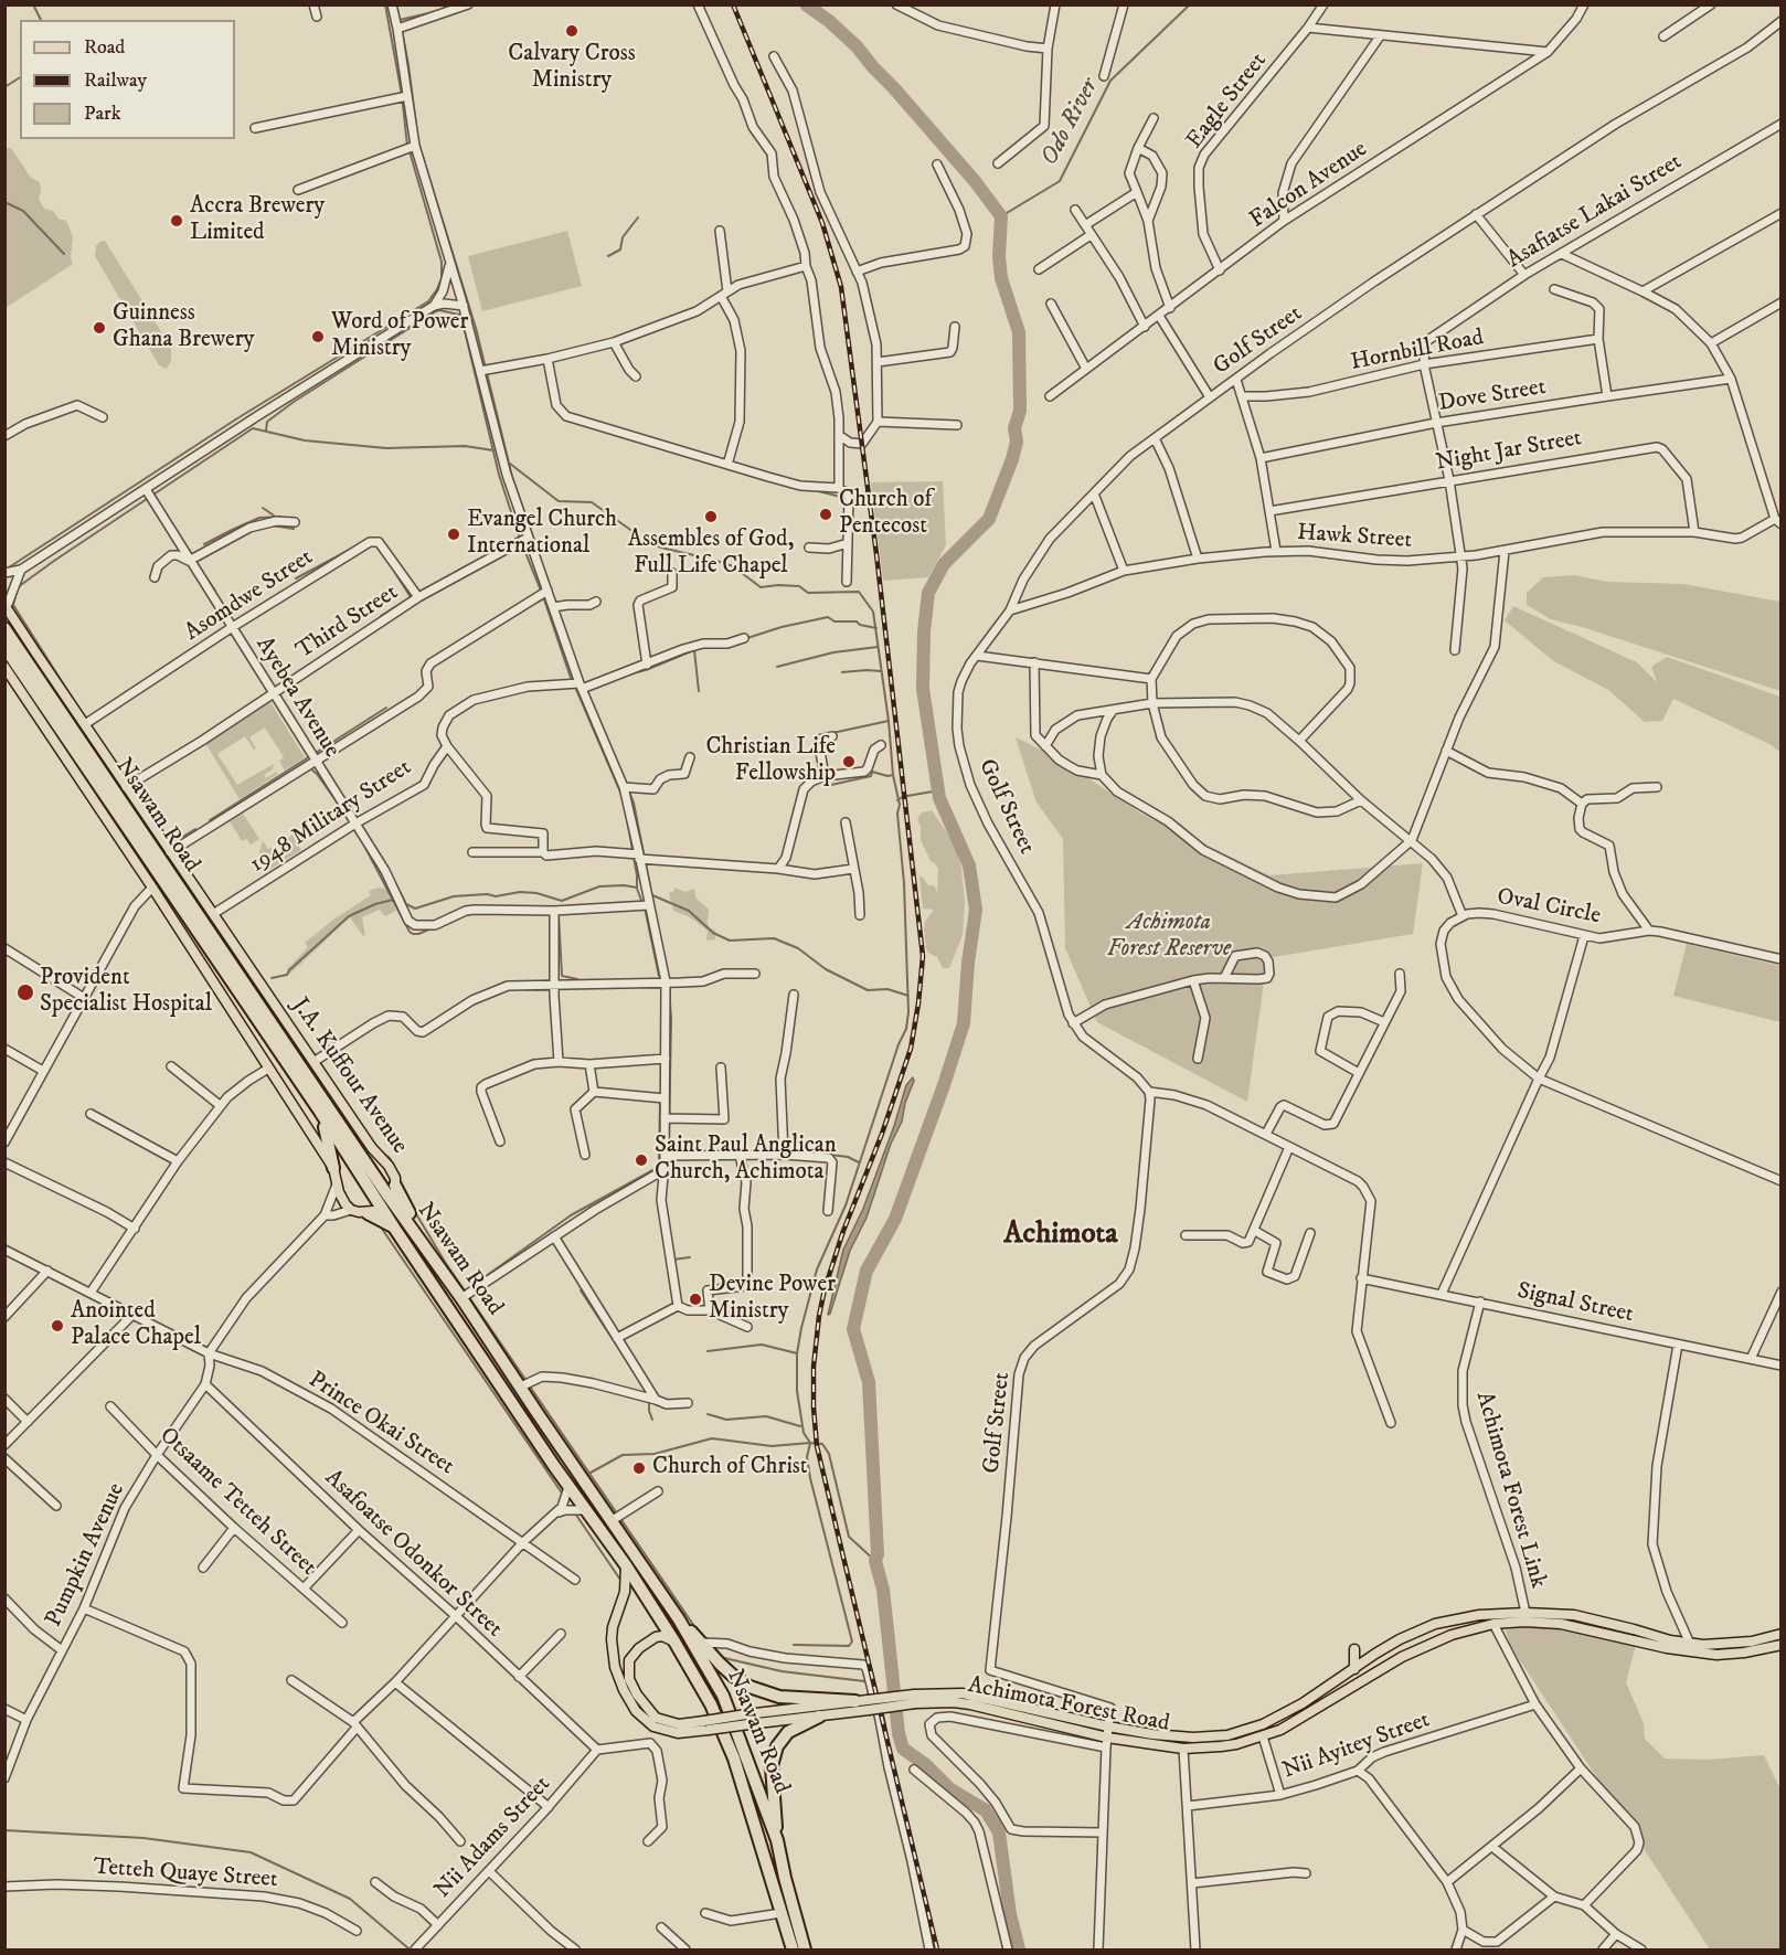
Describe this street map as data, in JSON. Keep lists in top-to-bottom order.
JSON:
{
  "streets": {
    "highway": ["Nsawam Road"],
    "main road": ["J.A. Kuffour Avenue", "Achimota Forest Road"],
    "street": [
      "Eagle Street",
      "Falcon Avenue",
      "Asafiatse Lakai Street",
      "Golf Street",
      "Hornbill Road",
      "Dove Street",
      "Night Jar Street",
      "Hawk Street",
      "Asomdwe Street",
      "Third Street",
      "Ayebea Avenue",
      "1948 Military Street",
      "Oval Circle",
      "Signal Street",
      "Prince Okai Street",
      "Achimota Forest Link",
      "Otsaame Tetteh Street",
      "Asafoatse Odonkor Street",
      "Pumpkin Avenue",
      "Nii Ayitey Street",
      "Nii Adams Street",
      "Tetteh Quaye Street"
    ]
  },
  "crossings": [
    ["Eagle Street", "Falcon Avenue"],
    ["Asafiatse Lakai Street", "Hornbill Road"],
    ["Golf Street", "Hawk Street"],
    ["Golf Street", "Achimota Forest Road"],
    ["Night Jar Street", "Hawk Street"],
    ["Asomdwe Street", "Third Street"],
    ["Asomdwe Street", "Ayebea Avenue"],
    ["Asomdwe Street", "J.A. Kuffour Avenue"],
    ["Third Street", "Ayebea Avenue"],
    ["Third Street", "J.A. Kuffour Avenue"],
    ["Ayebea Avenue", "1948 Military Street"],
    ["Nsawam Road", "J.A. Kuffour Avenue"],
    ["Nsawam Road", "Achimota Forest Road"],
    ["1948 Military Street", "J.A. Kuffour Avenue"],
    ["Signal Street", "Achimota Forest Link"],
    ["Prince Okai Street", "Pumpkin Avenue"],
    ["Achimota Forest Link", "Achimota Forest Road"],
    ["Otsaame Tetteh Street", "Pumpkin Avenue"],
    ["Asafoatse Odonkor Street", "Pumpkin Avenue"],
    ["Asafoatse Odonkor Street", "Nii Adams Street"]
  ],
  "districts": ["Achimota"],
  "water": ["Odo River"],
  "parks": ["Achimota Forest Reserve"],
  "places": [
    "Calvary Cross Ministry",
    "Accra Brewery Limited",
    "Guinness Ghana Brewery",
    "Word of Power Ministry",
    "Church of Pentecost",
    "Assembles of God, Full Life Chapel",
    "Evangel Church International",
    "Christian Life Fellowship",
    "Provident Specialist Hospital",
    "Saint Paul Anglican Church, Achimota",
    "Devine Power Ministry",
    "Anointed Palace Chapel",
    "Church of Christ"
  ],
  "legend": ["Road", "Railway", "Park"]
}
